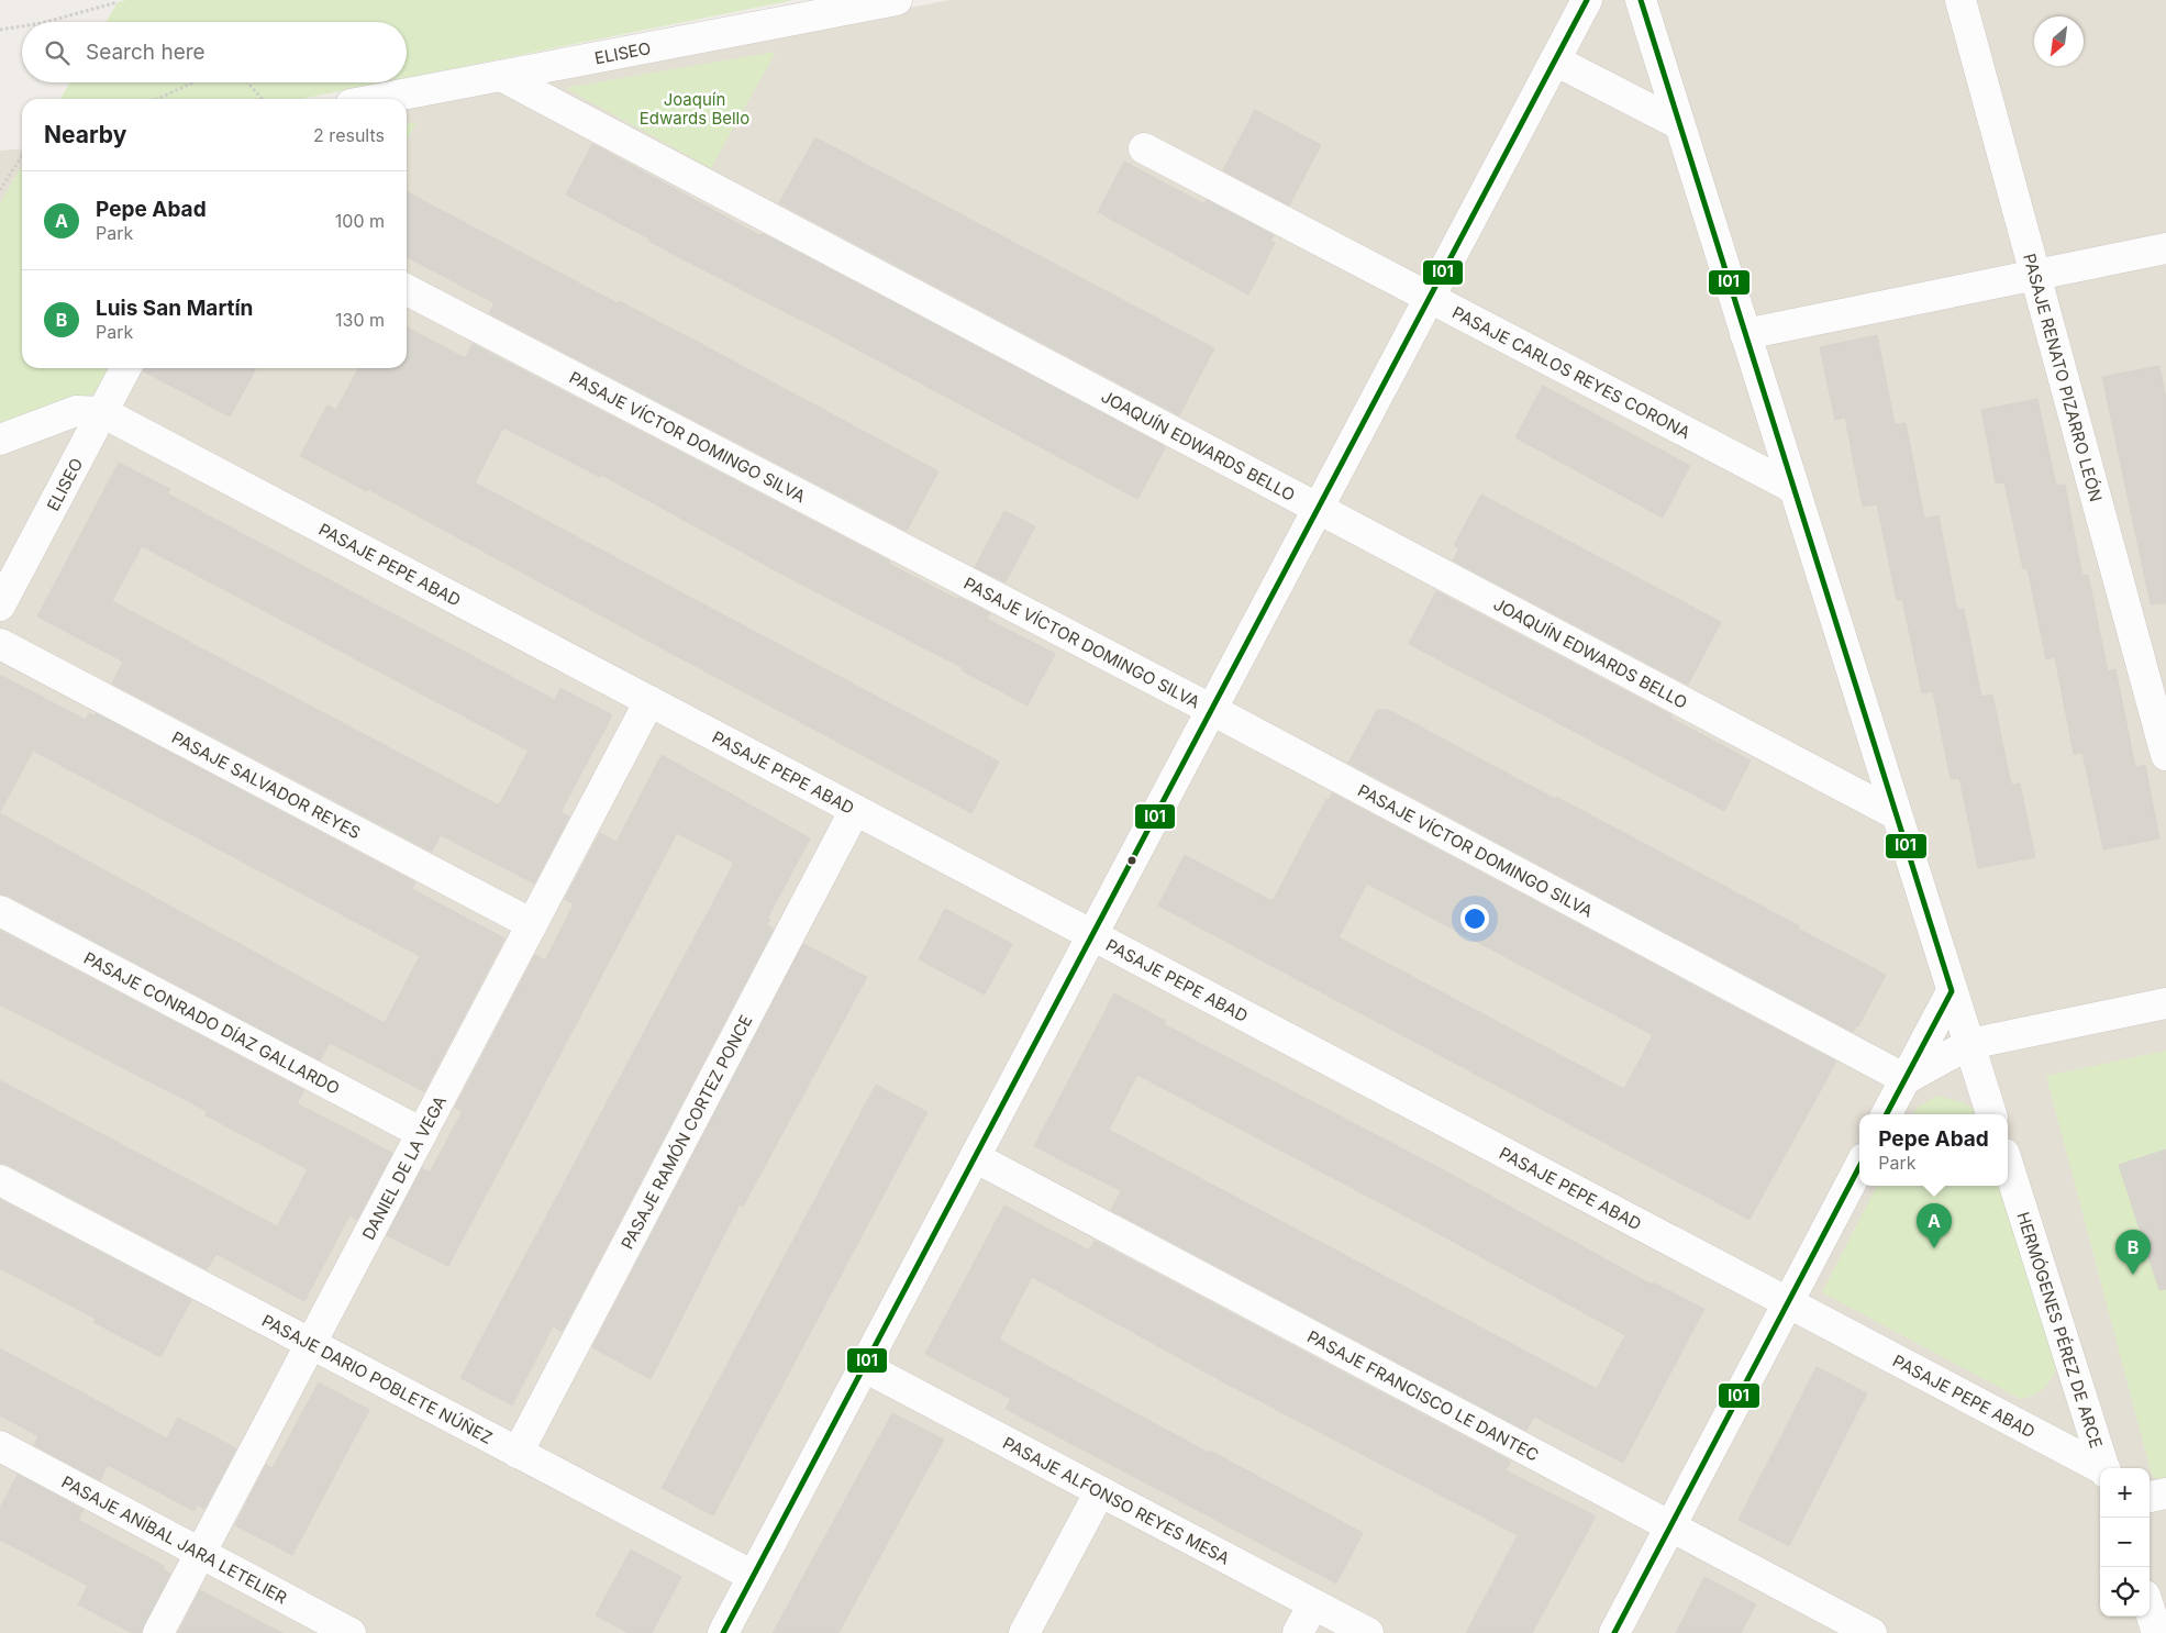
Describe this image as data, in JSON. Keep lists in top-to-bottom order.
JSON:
{
  "streets": {
    "street": [
      "ELISEO",
      "PASAJE CARLOS REYES CORONA",
      "PASAJE RENATO PIZARRO LEÓN",
      "PASAJE VÍCTOR DOMINGO SILVA",
      "JOAQUÍN EDWARDS BELLO",
      "PASAJE PEPE ABAD",
      "PASAJE SALVADOR REYES",
      "PASAJE CONRADO DÍAZ GALLARDO",
      "PASAJE RAMÓN CORTEZ PONCE",
      "DANIEL DE LA VEGA",
      "HERMÓGENES PÉREZ DE ARCE",
      "PASAJE DARIO POBLETE NÚÑEZ",
      "PASAJE FRANCISCO LE DANTEC",
      "PASAJE ALFONSO REYES MESA",
      "PASAJE ANÍBAL JARA LETELIER"
    ]
  },
  "crossings": [
    ["ELISEO", "JOAQUÍN EDWARDS BELLO"],
    ["ELISEO", "PASAJE PEPE ABAD"],
    ["PASAJE PEPE ABAD", "PASAJE RAMÓN CORTEZ PONCE"],
    ["PASAJE PEPE ABAD", "DANIEL DE LA VEGA"],
    ["PASAJE SALVADOR REYES", "DANIEL DE LA VEGA"],
    ["PASAJE CONRADO DÍAZ GALLARDO", "DANIEL DE LA VEGA"],
    ["PASAJE RAMÓN CORTEZ PONCE", "PASAJE DARIO POBLETE NÚÑEZ"],
    ["DANIEL DE LA VEGA", "PASAJE DARIO POBLETE NÚÑEZ"],
    ["DANIEL DE LA VEGA", "PASAJE ANÍBAL JARA LETELIER"]
  ],
  "parks": ["Joaquín Edwards Bello"],
  "lines": ["transit line I01"],
  "north": "bottom left",
  "page": {
    "search": "Search here",
    "heading": ["Nearby", "2 results"],
    "list": [
      {
        "mark": "A",
        "name": "Pepe Abad",
        "note": "Park",
        "value": "100 m"
      },
      {
        "mark": "B",
        "name": "Luis San Martín",
        "note": "Park",
        "value": "130 m"
      }
    ],
    "popup": ["Pepe Abad", "Park"],
    "pins": ["A", "B"],
    "map_buttons": ["+", "−"]
  }
}
